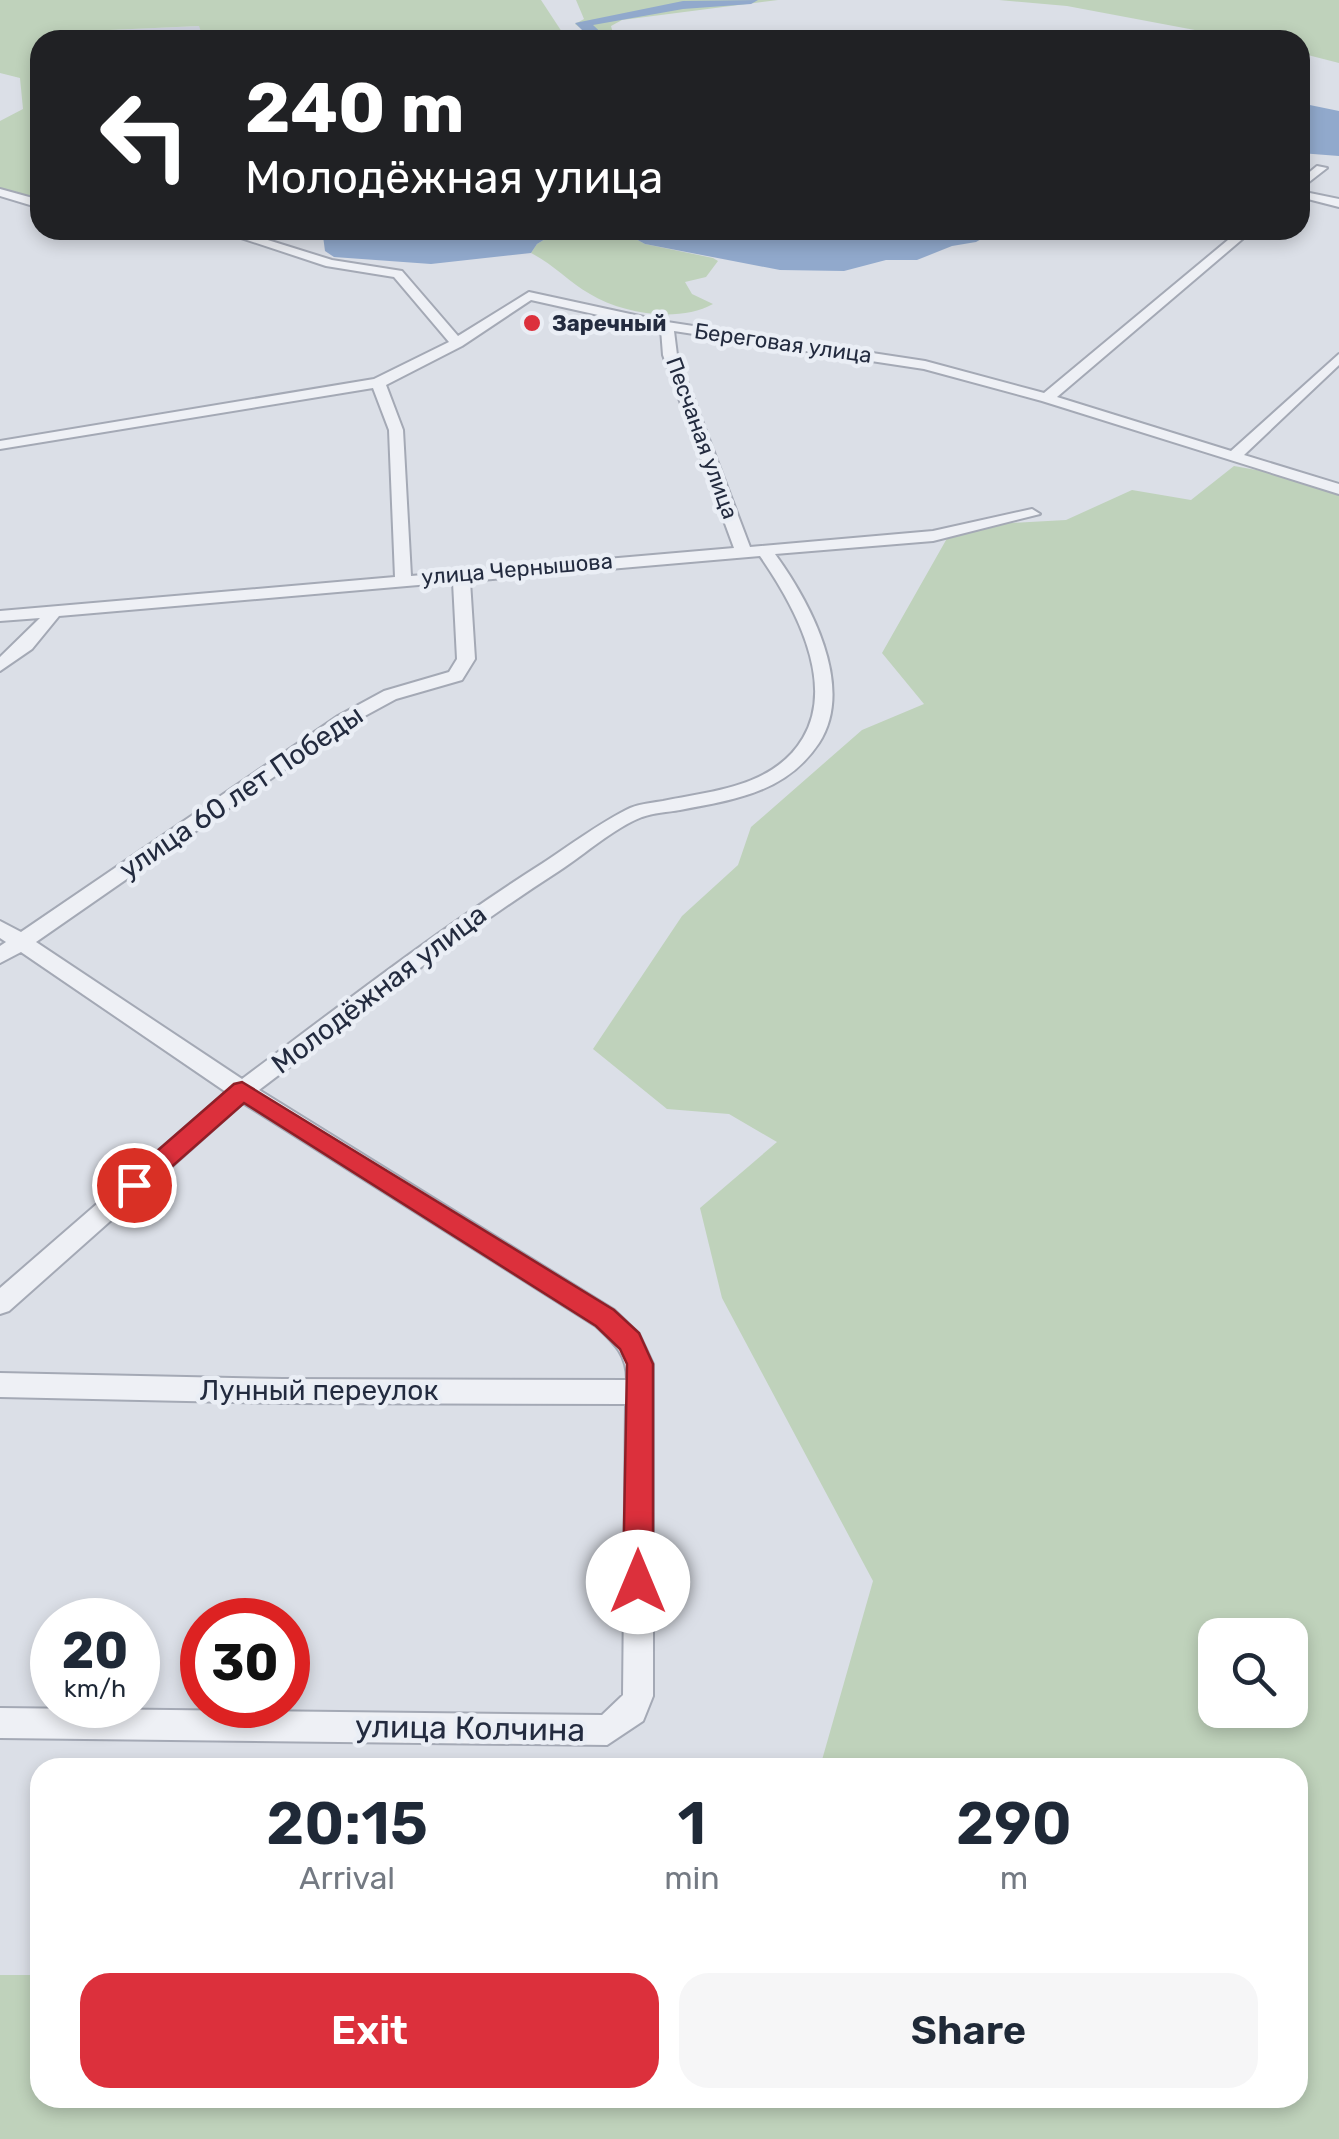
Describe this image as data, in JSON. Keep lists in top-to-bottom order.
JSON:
{
  "streets": {
    "street": [
      "Береговая улица",
      "Песчаная улица",
      "улица Чернышова",
      "улица 60 лет Победы",
      "Молодёжная улица",
      "Лунный переулок",
      "улица Колчина"
    ]
  },
  "crossings": [
    ["Береговая улица", "Песчаная улица"],
    ["Песчаная улица", "улица Чернышова"],
    ["улица Чернышова", "улица 60 лет Победы"],
    ["улица Чернышова", "Молодёжная улица"],
    ["Лунный переулок", "улица Колчина"]
  ],
  "places": ["Заречный"],
  "page": {
    "turn": ["240 m", "Молодёжная улица"],
    "speed": "20 km/h",
    "limit": "30",
    "eta": [
      "20:15",
      "Arrival",
      "1",
      "min",
      "290",
      "m"
    ],
    "buttons": ["Exit", "Share"]
  }
}
